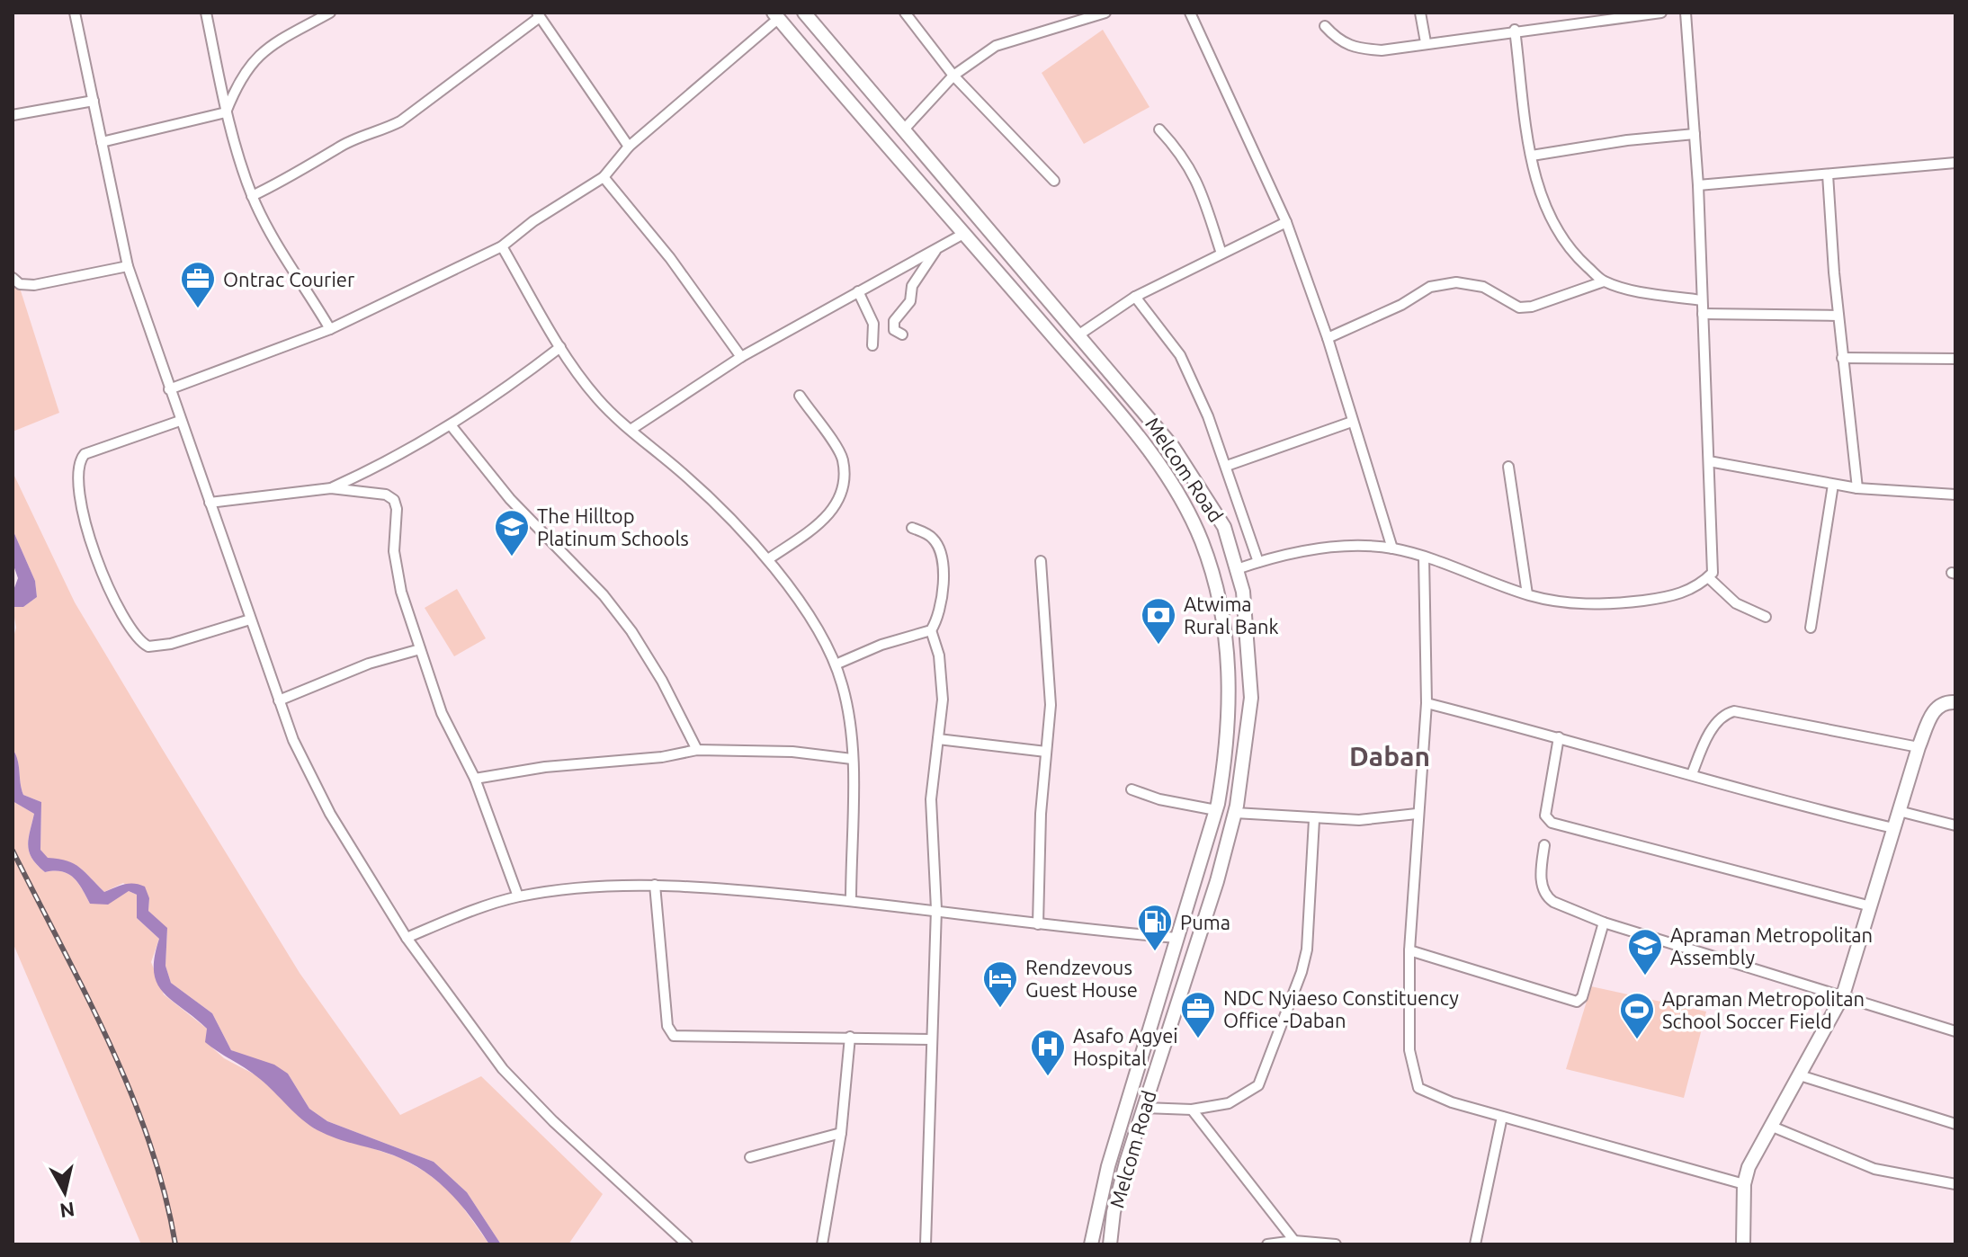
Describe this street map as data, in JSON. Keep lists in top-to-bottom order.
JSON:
{
  "streets": {
    "main road": ["Melcom Road"]
  },
  "districts": ["Daban"],
  "places": {
    "office": ["Ontrac Courier", "NDC Nyiaeso Constituency Office -Daban"],
    "school or university": ["The Hilltop Platinum Schools", "Apraman Metropolitan Assembly"],
    "bank": ["Atwima Rural Bank"],
    "fuel station": ["Puma"],
    "hotel": ["Rendzevous Guest House"],
    "sports": ["Apraman Metropolitan School Soccer Field"],
    "hospital": ["Asafo Agyei Hospital"]
  },
  "north": "bottom"
}
